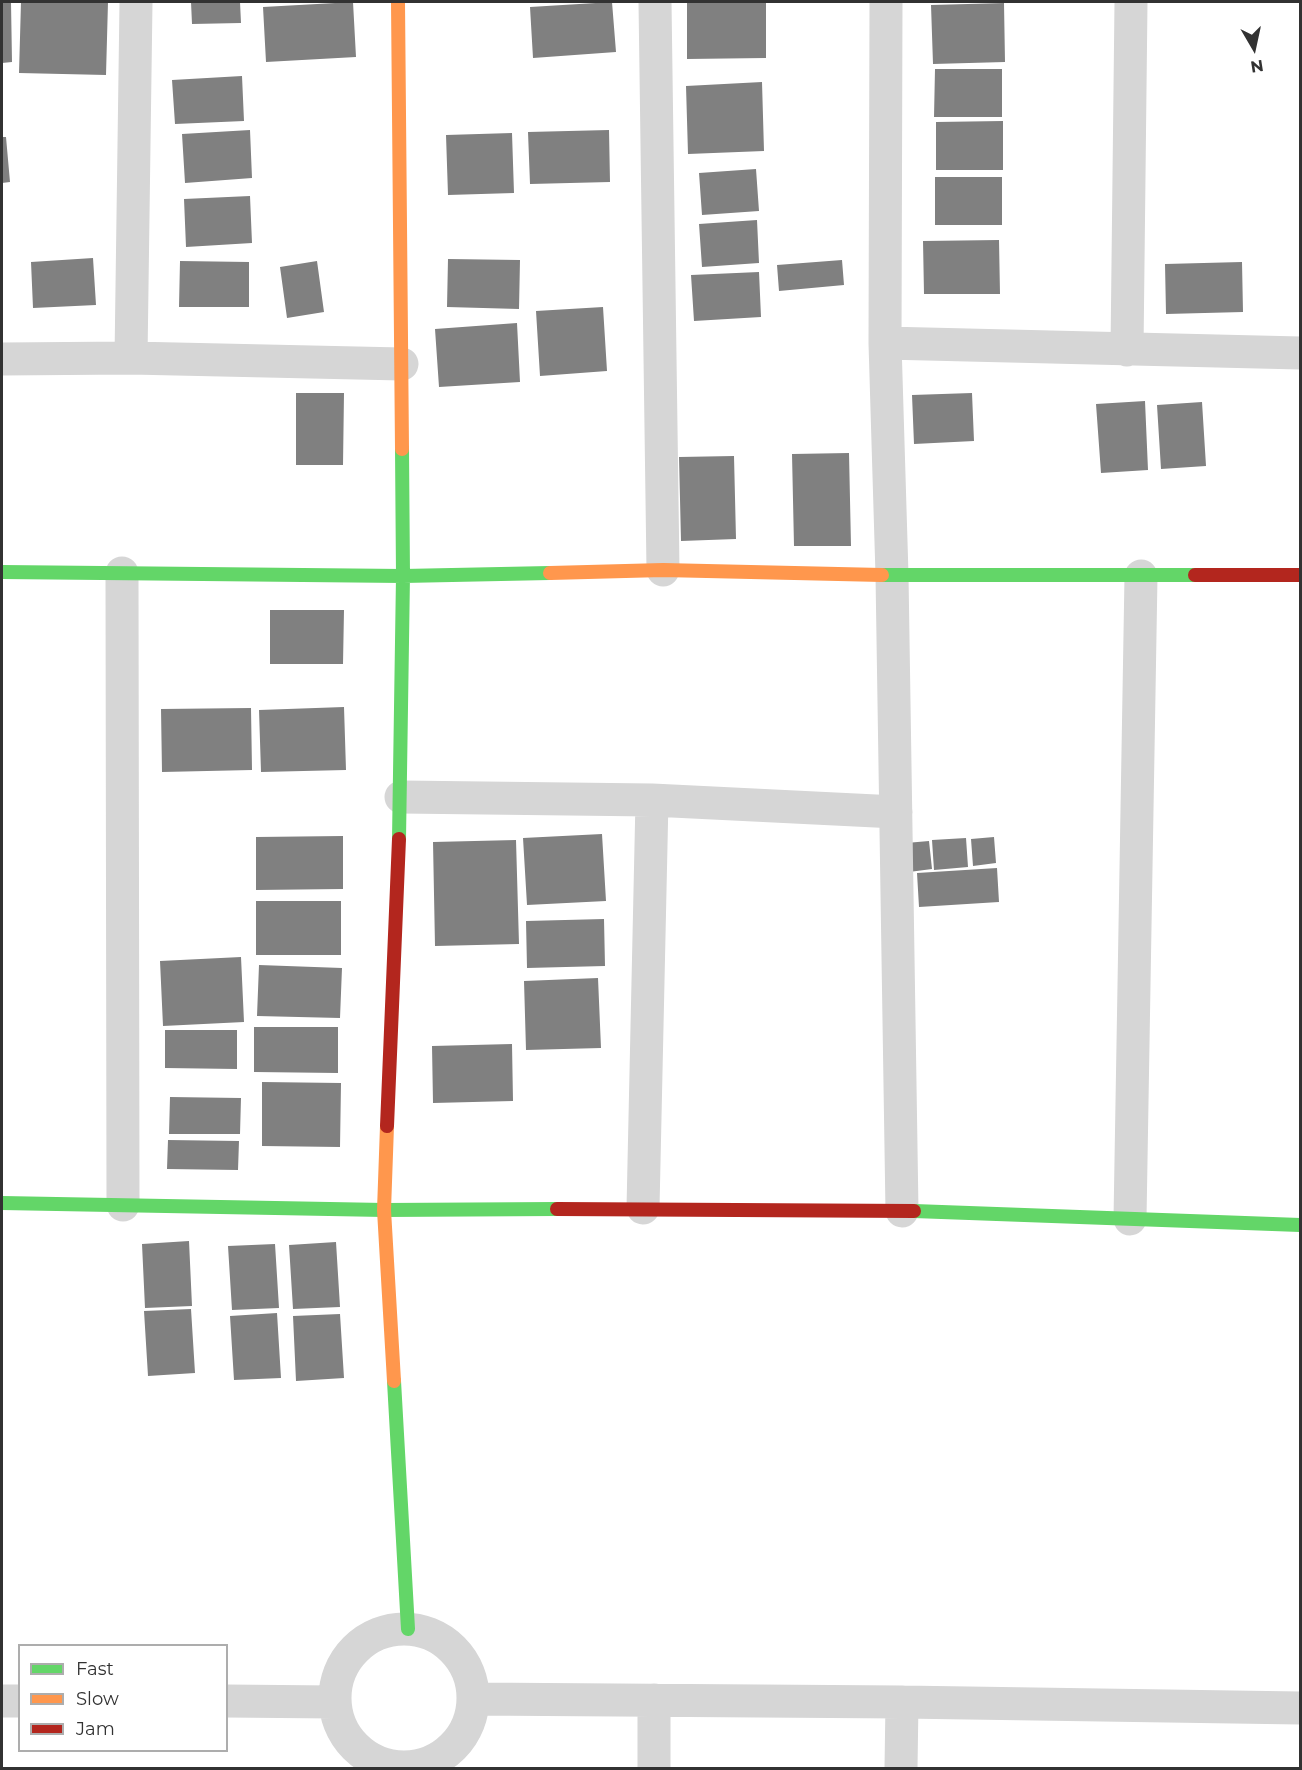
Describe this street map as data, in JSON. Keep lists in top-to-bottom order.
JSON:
{
  "legend": ["Fast", "Slow", "Jam"],
  "north": "bottom"
}
